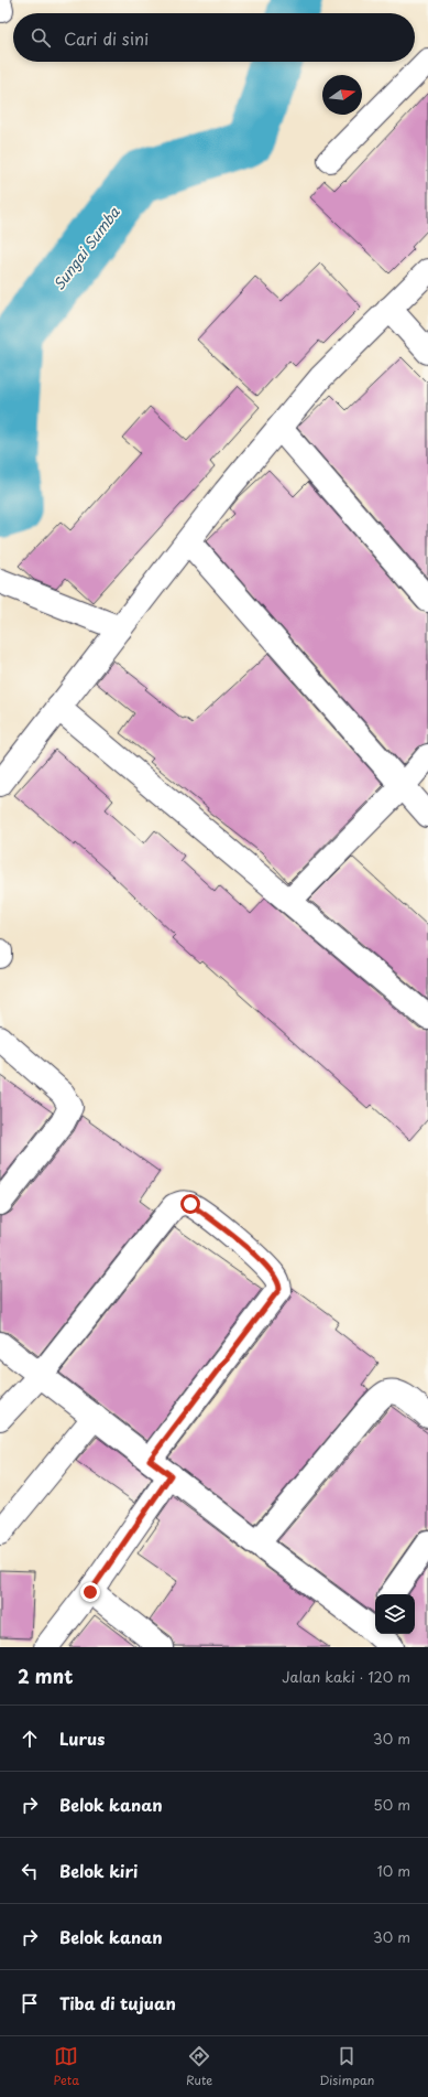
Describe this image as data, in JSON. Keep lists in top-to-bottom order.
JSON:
{
  "water": ["Sungai Sumba"],
  "north": "right",
  "page": {
    "search": "Cari di sini",
    "heading": ["2 mnt", "Jalan kaki · 120 m"],
    "list": [
      ["Lurus", "30 m"],
      ["Belok kanan", "50 m"],
      ["Belok kiri", "10 m"],
      ["Belok kanan", "30 m"],
      "Tiba di tujuan"
    ],
    "nav": ["Peta", "Rute", "Disimpan"]
  }
}
